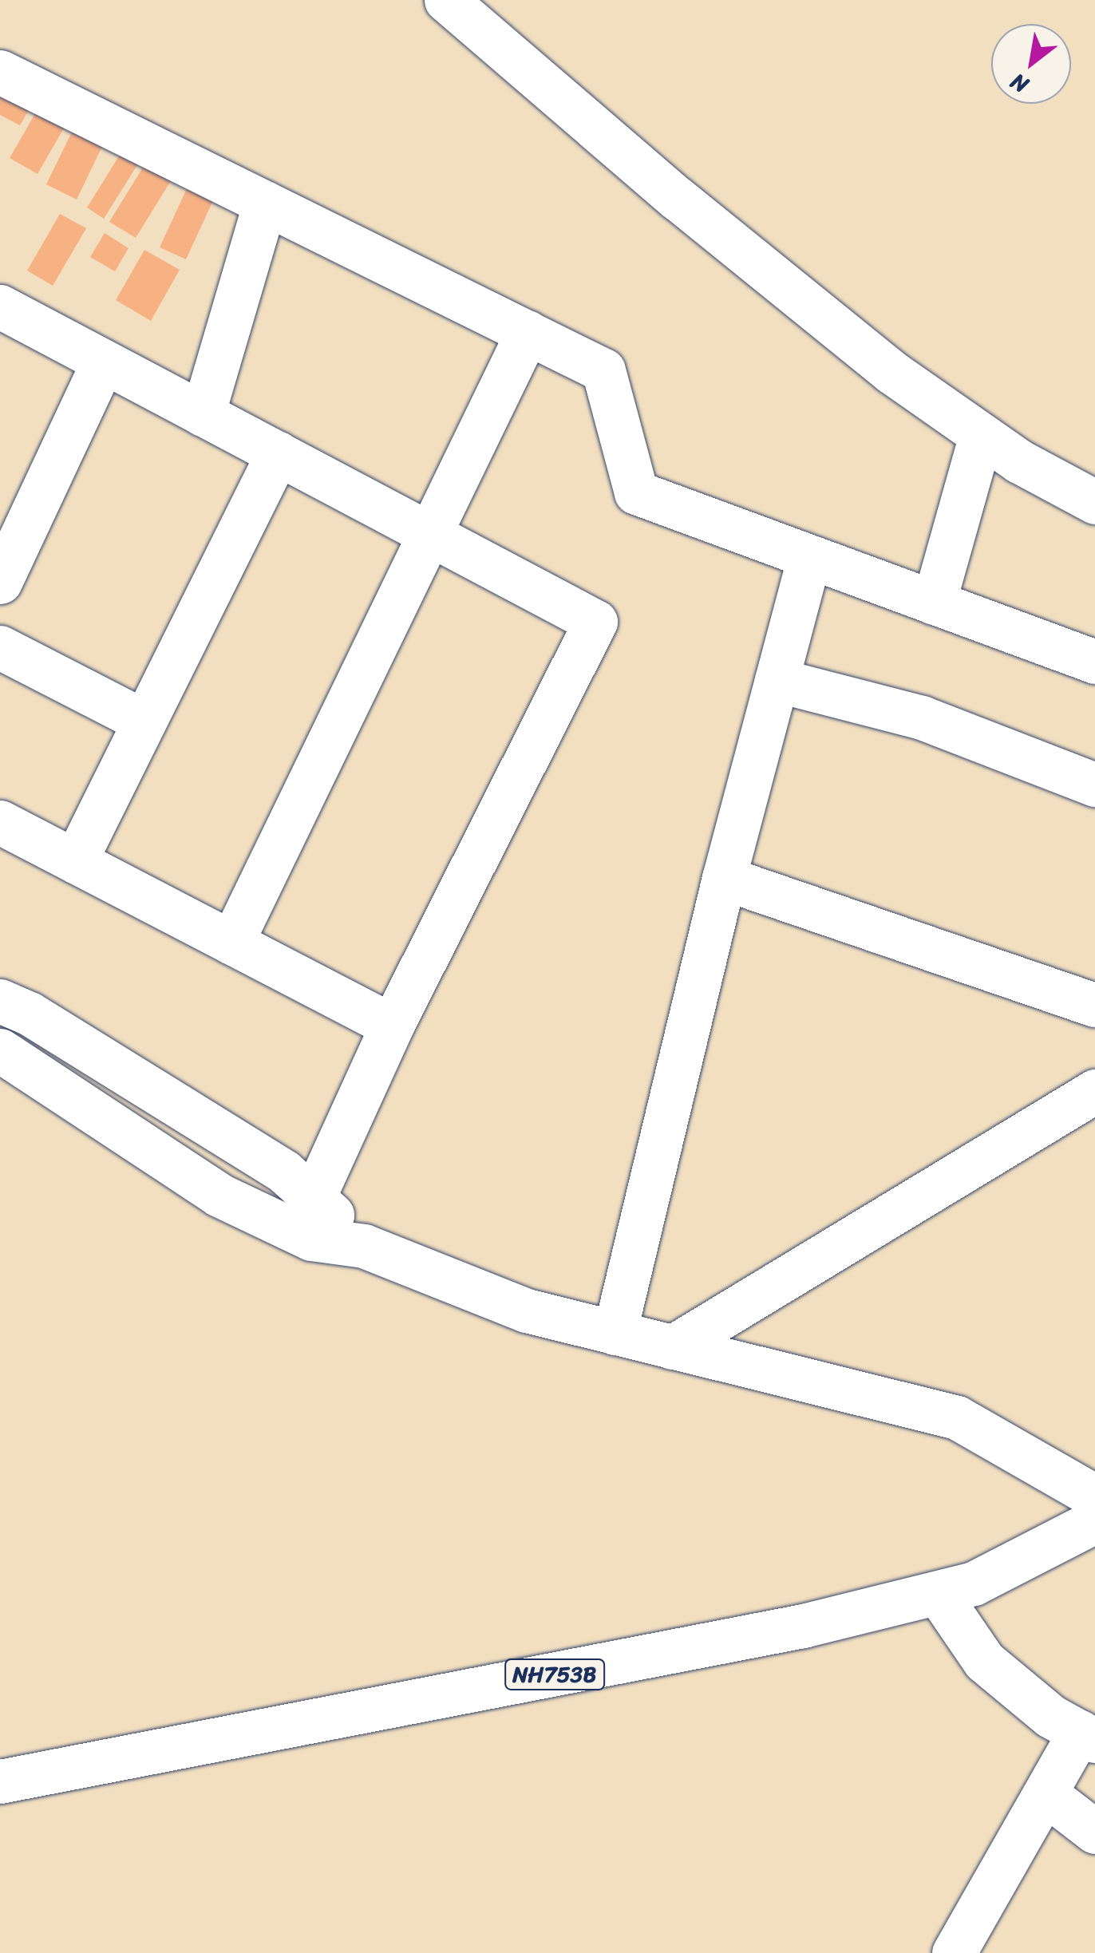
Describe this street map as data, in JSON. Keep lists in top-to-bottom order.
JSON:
{
  "streets": {
    "main road": ["NH753B"]
  },
  "north": "bottom left"
}
